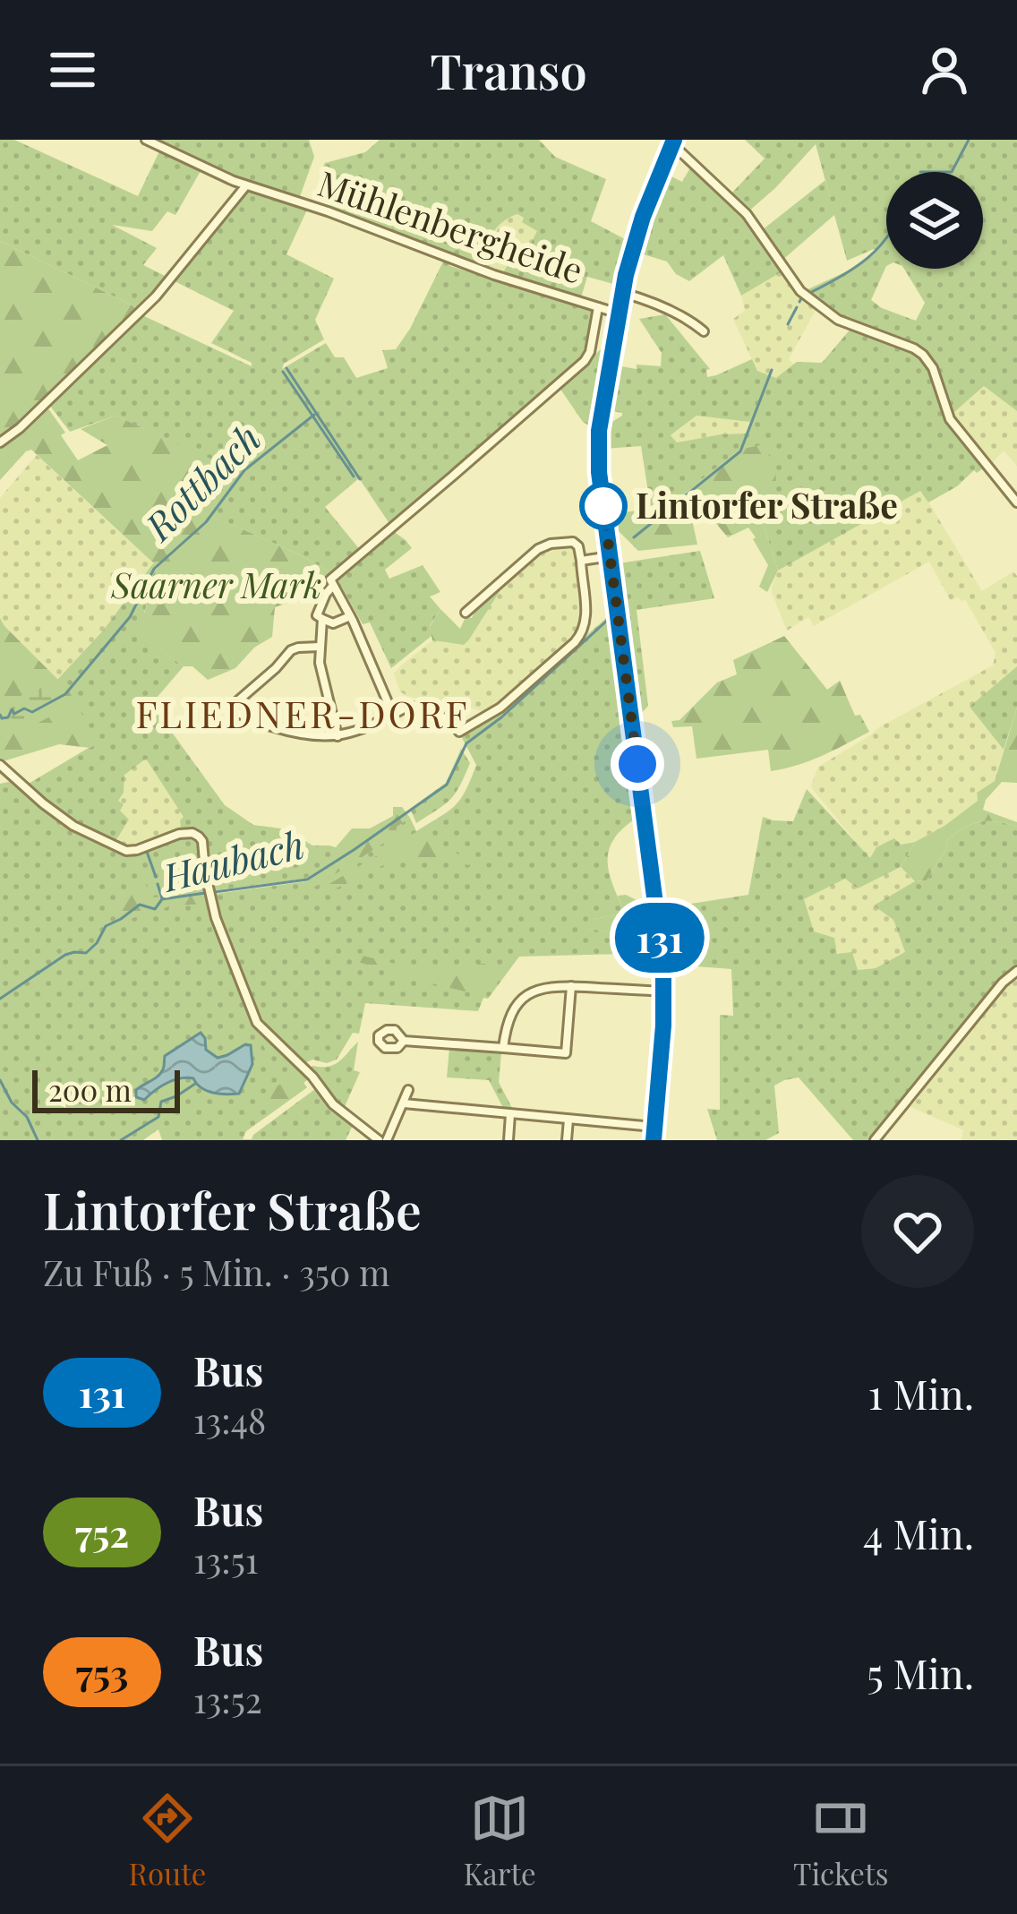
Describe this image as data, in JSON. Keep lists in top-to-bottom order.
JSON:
{
  "streets": {
    "street": ["Mühlenbergheide"]
  },
  "districts": ["FLIEDNER-DORF"],
  "water": ["Rottbach", "Haubach"],
  "parks": ["Saarner Mark"],
  "places": ["Lintorfer Straße"],
  "lines": ["bus line 131"],
  "scale_bar": "200 m",
  "page": {
    "header": "Transo",
    "on_map": "131",
    "scale": "200 m",
    "heading": ["Lintorfer Straße", "Zu Fuß · 5 Min. · 350 m"],
    "list": [
      {
        "mark": "131",
        "name": "Bus",
        "note": "13:48",
        "value": "1 Min."
      },
      {
        "mark": "752",
        "name": "Bus",
        "note": "13:51",
        "value": "4 Min."
      },
      {
        "mark": "753",
        "name": "Bus",
        "note": "13:52",
        "value": "5 Min."
      }
    ],
    "tabs": ["Route", "Karte", "Tickets"]
  }
}
